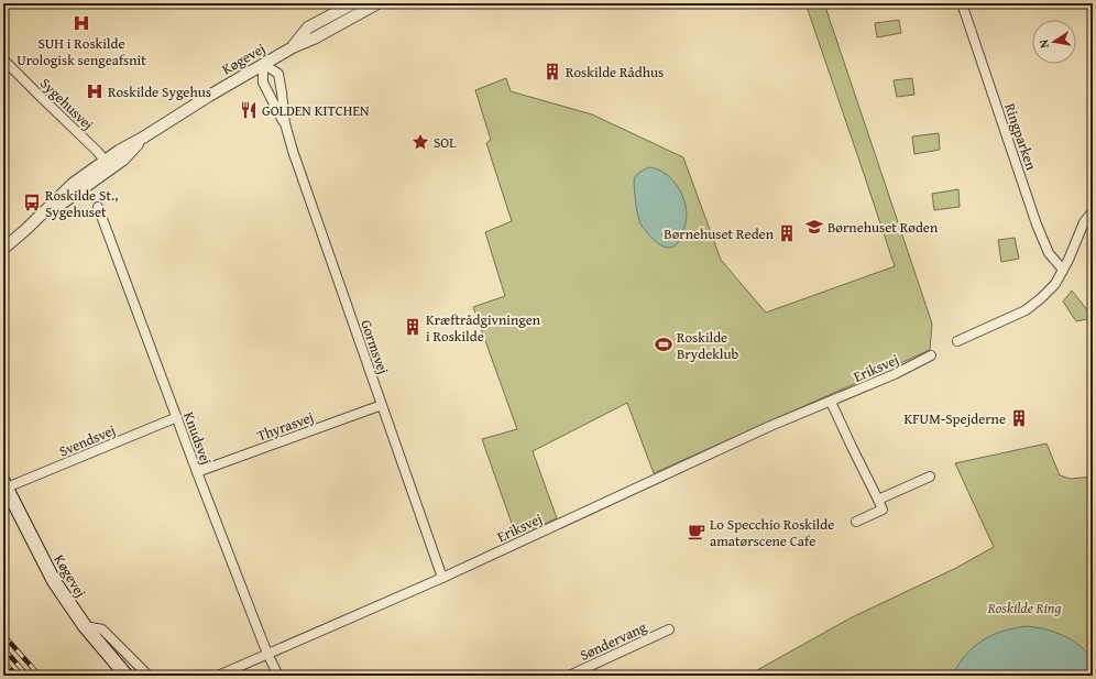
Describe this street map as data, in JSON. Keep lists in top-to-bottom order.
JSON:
{
  "streets": {
    "main road": ["Køgevej"],
    "street": [
      "Sygehusvej",
      "Ringparken",
      "Gormsvej",
      "Eriksvej",
      "Thyrasvej",
      "Knudsvej",
      "Svendsvej",
      "Søndervang"
    ]
  },
  "crossings": [
    ["Køgevej", "Sygehusvej"],
    ["Køgevej", "Gormsvej"],
    ["Køgevej", "Svendsvej"],
    ["Gormsvej", "Eriksvej"],
    ["Gormsvej", "Thyrasvej"],
    ["Eriksvej", "Knudsvej"],
    ["Thyrasvej", "Knudsvej"],
    ["Knudsvej", "Svendsvej"]
  ],
  "parks": ["Roskilde Ring"],
  "places": {
    "hospital": ["SUH i Roskilde Urologisk sengeafsnit", "Roskilde Sygehus"],
    "building": [
      "Roskilde Rådhus",
      "Børnehuset Reden",
      "Kræftrådgivningen i Roskilde",
      "KFUM-Spejderne"
    ],
    "restaurant": ["GOLDEN KITCHEN"],
    "place": ["SOL"],
    "bus stop": ["Roskilde St., Sygehuset"],
    "school or university": ["Børnehuset Røden"],
    "sports": ["Roskilde Brydeklub"],
    "cafe": ["Lo Specchio Roskilde amatørscene Cafe"]
  },
  "north": "left"
}
